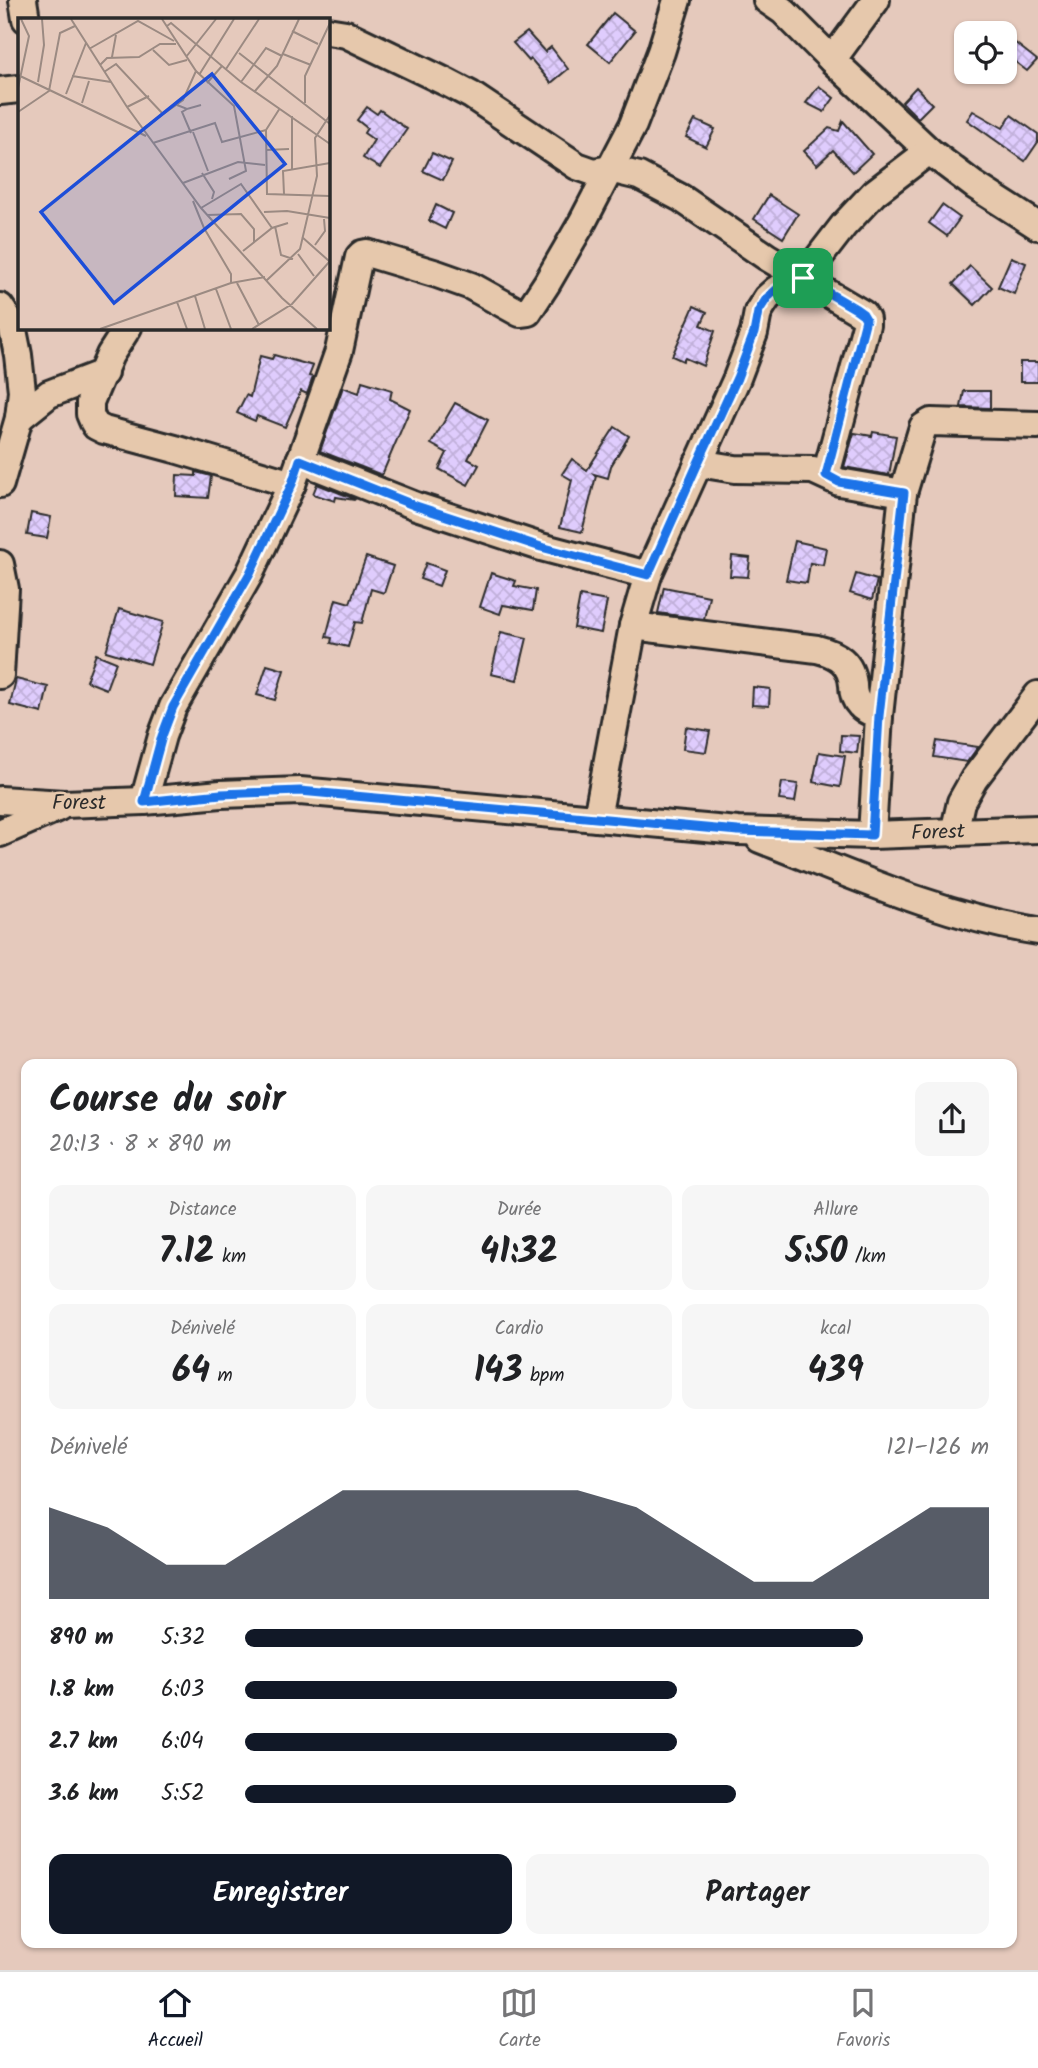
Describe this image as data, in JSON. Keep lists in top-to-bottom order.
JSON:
{
  "streets": {
    "street": ["Forest"]
  },
  "page": {
    "heading": ["Course du soir", "20:13 · 8 × 890 m"],
    "stats": [
      ["Distance", "7.12 km"],
      ["Durée", "41:32"],
      ["Allure", "5:50 /km"],
      ["Dénivelé", "64 m"],
      ["Cardio", "143 bpm"],
      ["kcal", "439"]
    ],
    "chart": ["Dénivelé", "121–126 m"],
    "list": [
      {
        "name": "890 m",
        "note": "5:32"
      },
      {
        "name": "1.8 km",
        "note": "6:03"
      },
      {
        "name": "2.7 km",
        "note": "6:04"
      },
      {
        "name": "3.6 km",
        "note": "5:52"
      }
    ],
    "buttons": ["Enregistrer", "Partager"],
    "tabs": ["Accueil", "Carte", "Favoris"]
  }
}
